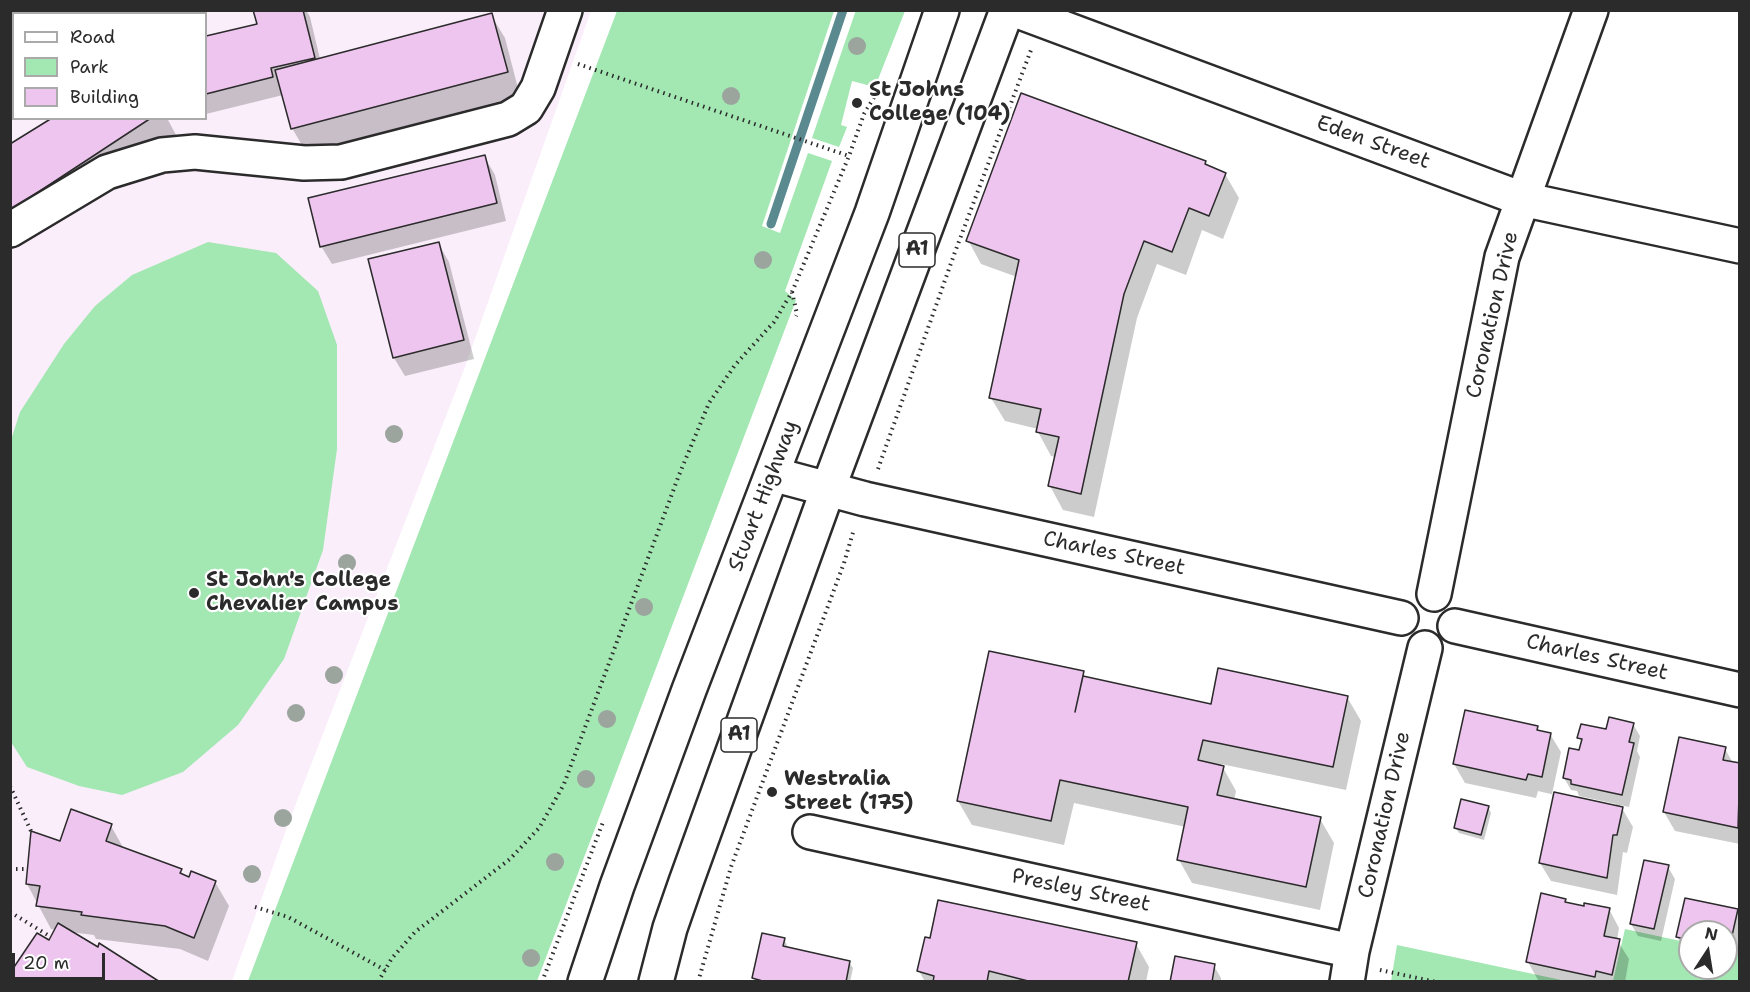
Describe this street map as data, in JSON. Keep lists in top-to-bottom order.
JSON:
{
  "streets": {
    "main road": [
      "Eden Street",
      "A1",
      "Coronation Drive",
      "Stuart Highway",
      "Charles Street",
      "Presley Street"
    ]
  },
  "crossings": [
    ["Eden Street", "Coronation Drive"],
    ["A1", "Charles Street"],
    ["Coronation Drive", "Charles Street"],
    ["Coronation Drive", "Presley Street"],
    ["Stuart Highway", "Charles Street"]
  ],
  "places": ["St Johns College (104)", "St John's College Chevalier Campus", "Westralia Street (175)"],
  "legend": ["Road", "Park", "Building"],
  "scale_bar": "20 m",
  "north": "top"
}
